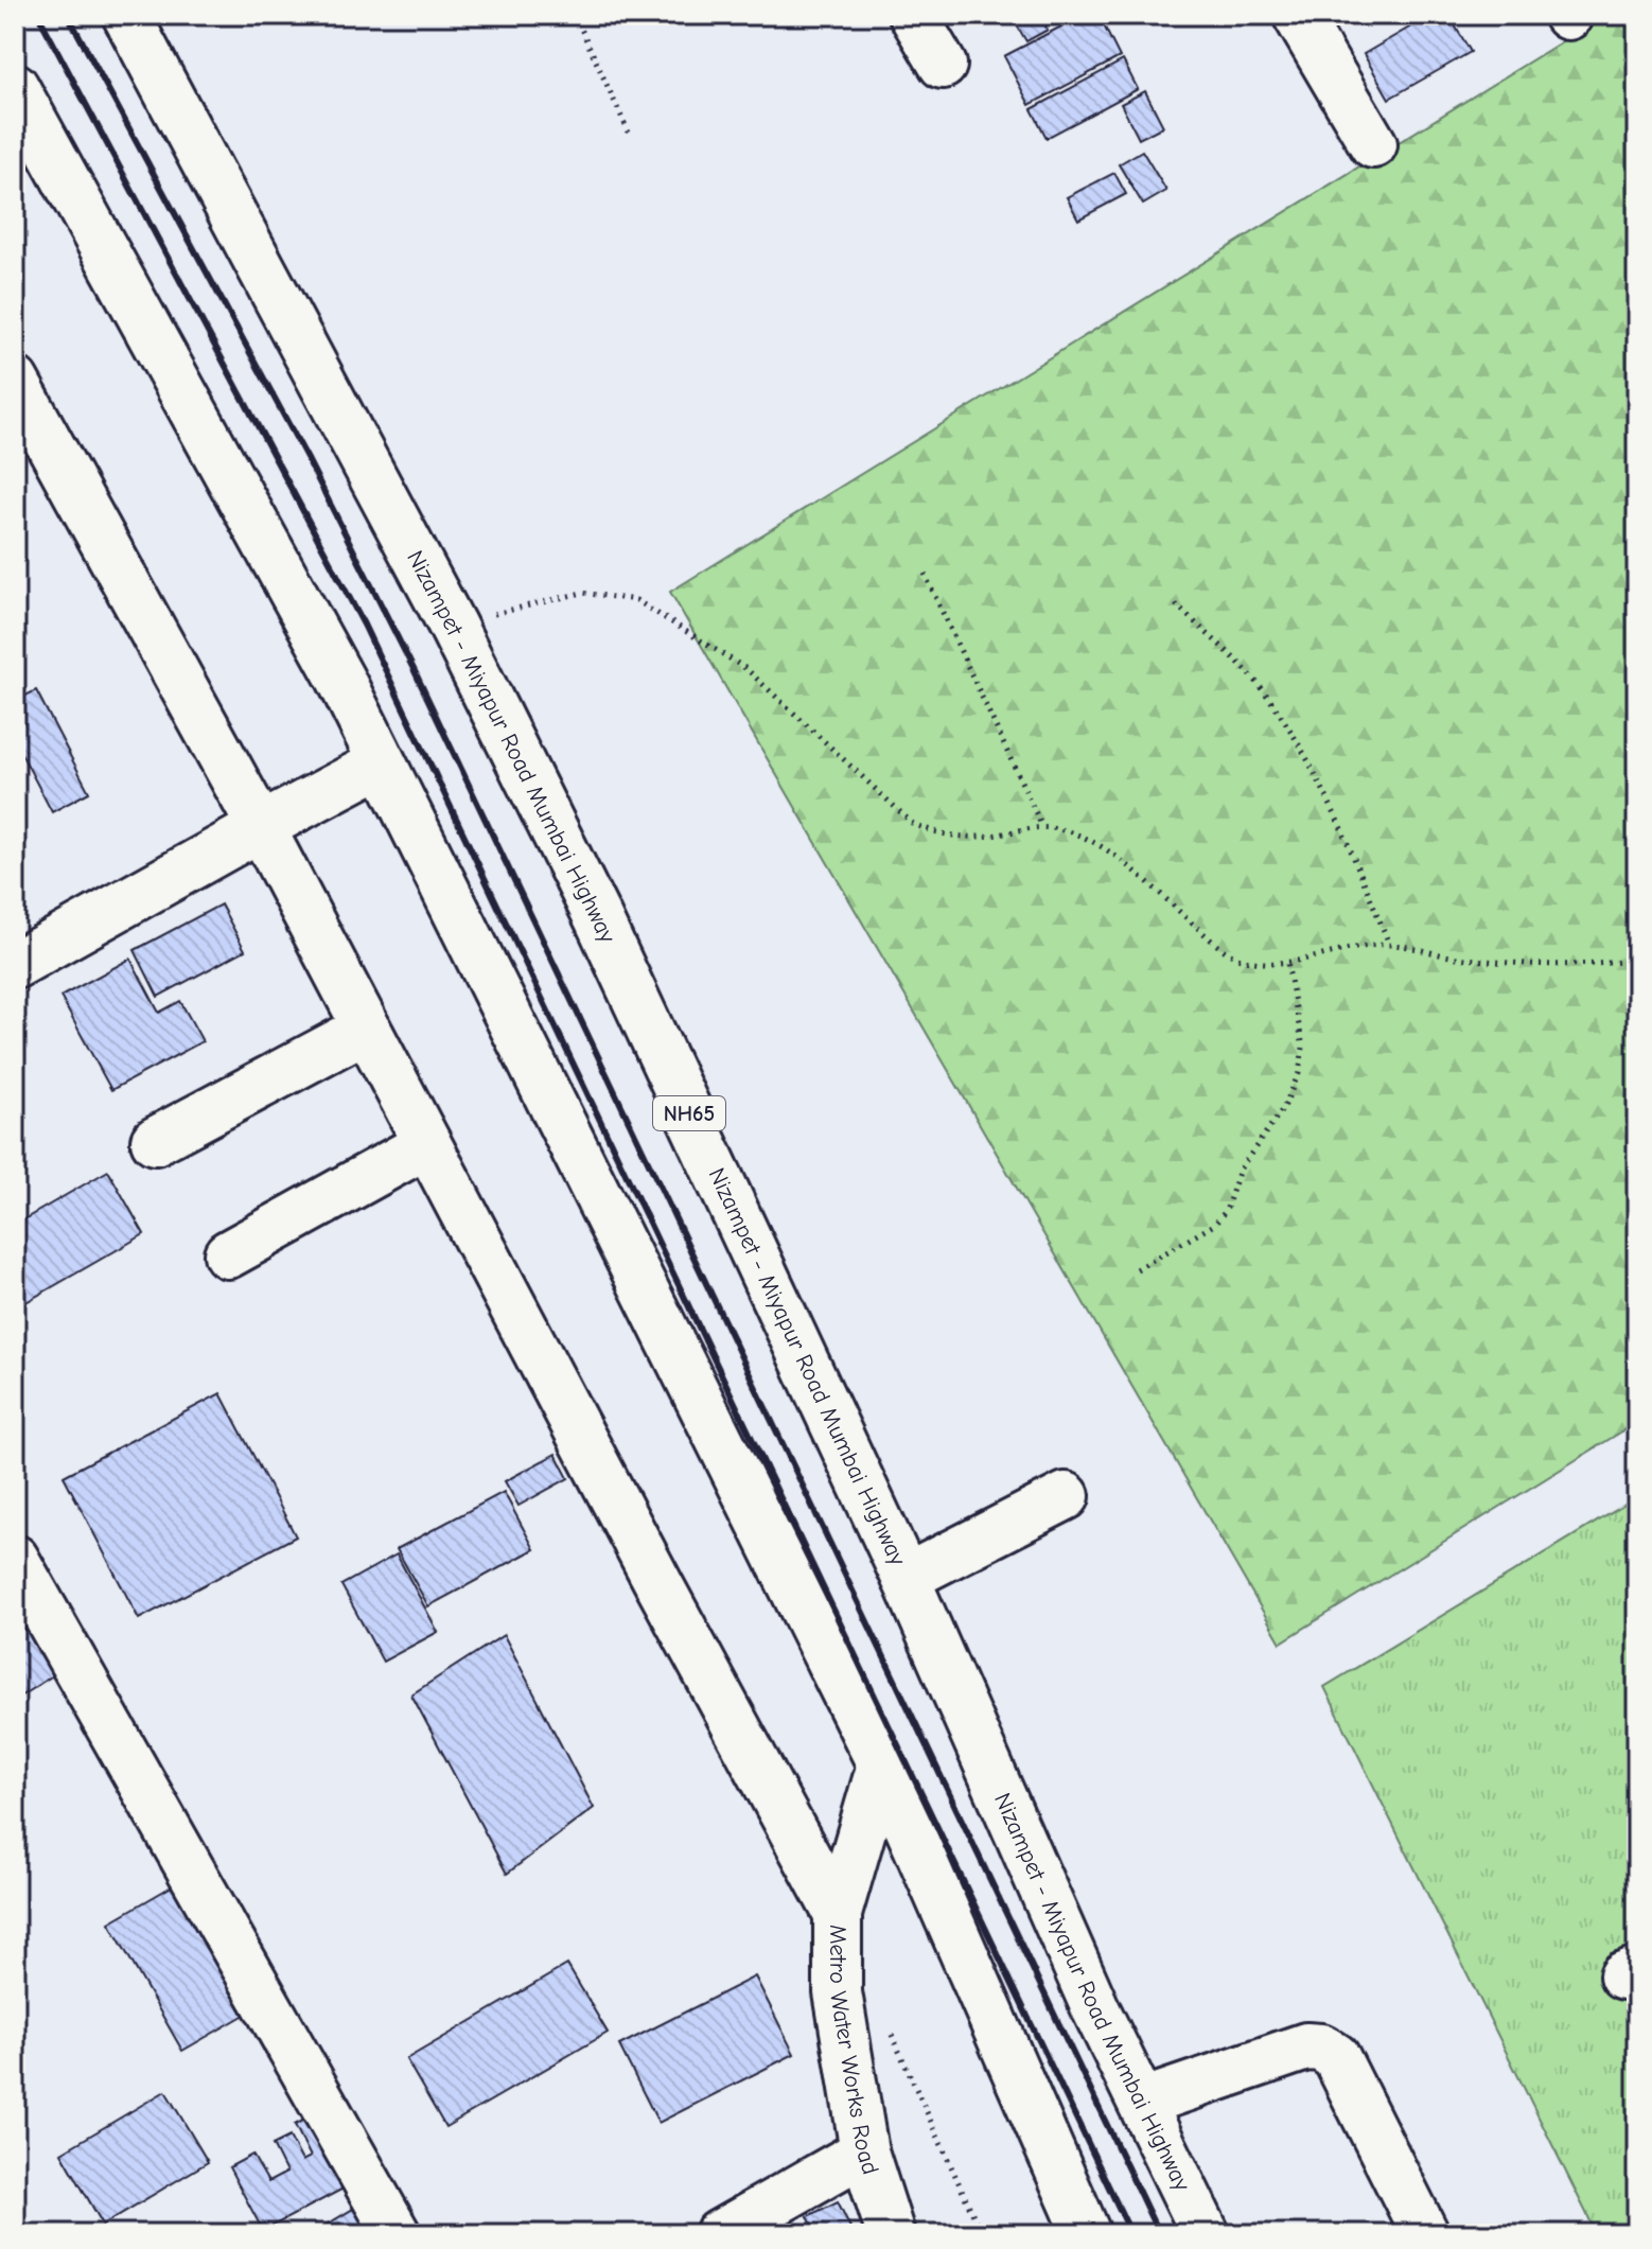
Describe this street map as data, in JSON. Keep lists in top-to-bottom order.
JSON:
{
  "streets": {
    "main road": ["Nizampet - Miyapur Road Mumbai Highway", "NH65", "Metro Water Works Road"]
  }
}
